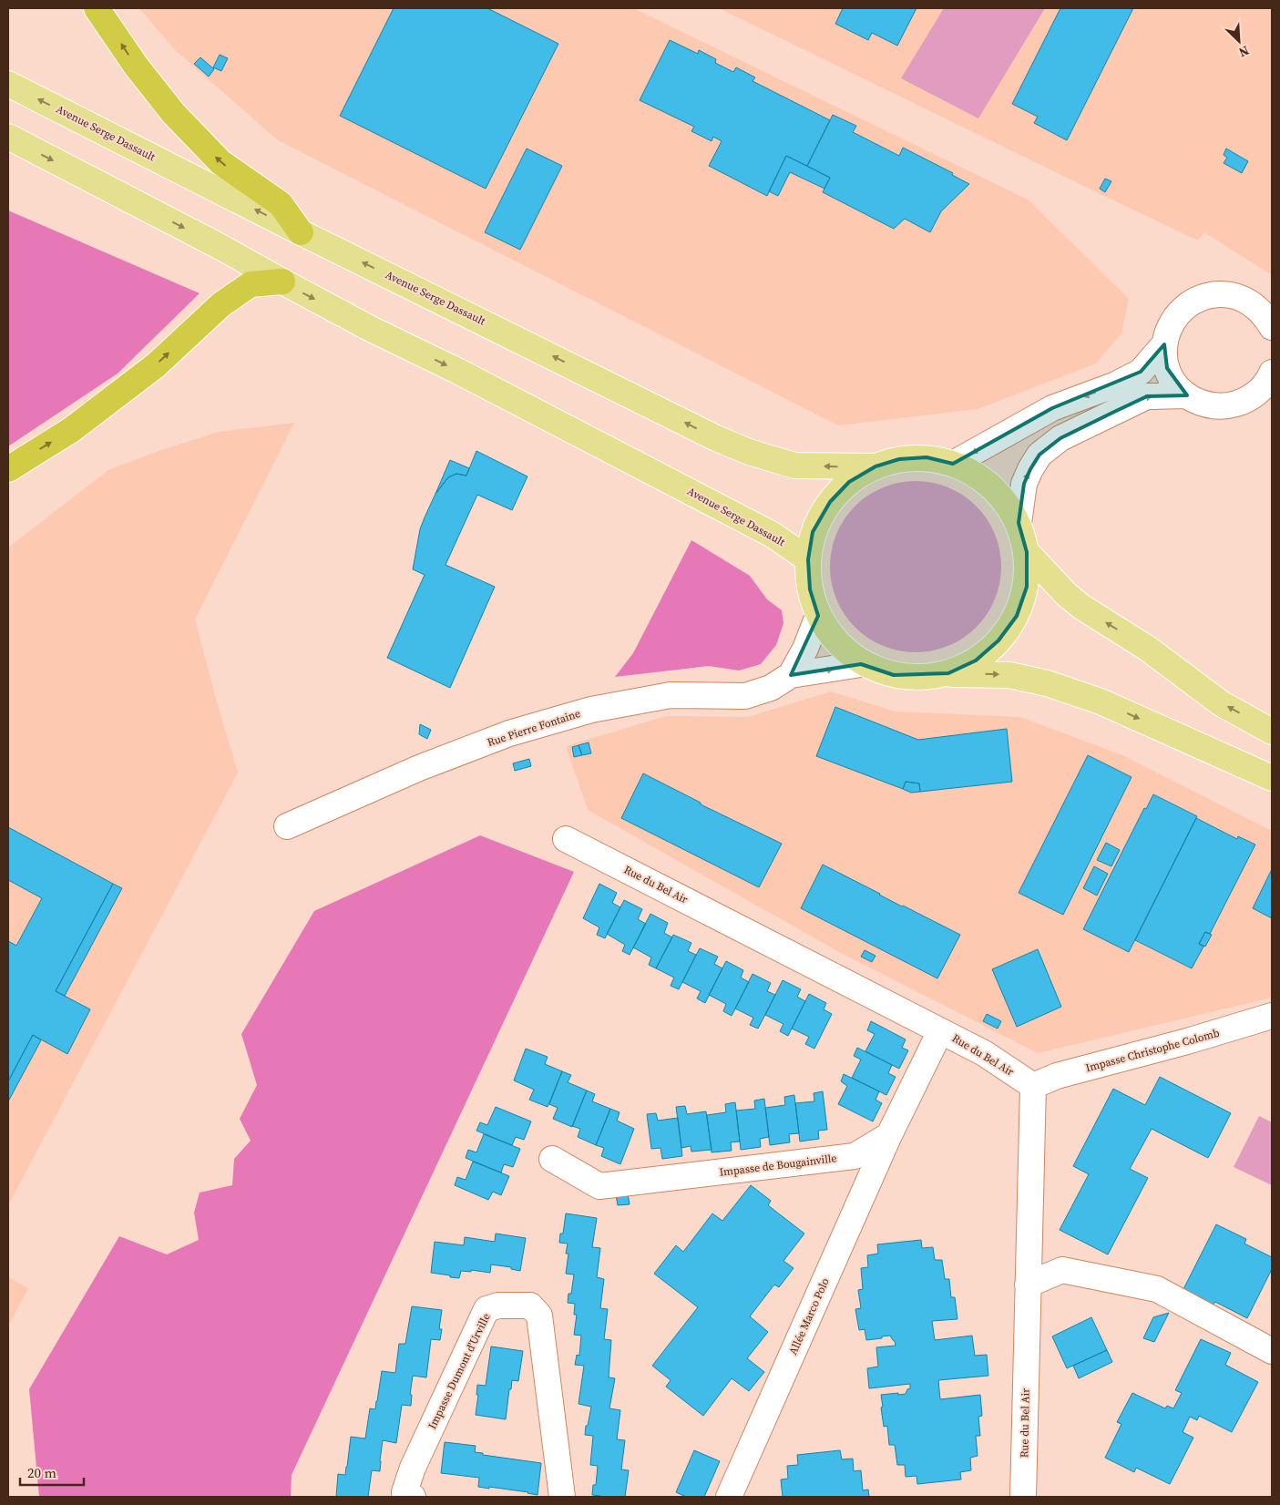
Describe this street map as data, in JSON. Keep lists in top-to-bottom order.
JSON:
{
  "streets": {
    "main road": ["Avenue Serge Dassault"],
    "street": [
      "Rue Pierre Fontaine",
      "Rue du Bel Air",
      "Impasse Christophe Colomb",
      "Impasse de Bougainville",
      "Allée Marco Polo",
      "Impasse Dumont d'Urville"
    ]
  },
  "crossings": [
    ["Rue du Bel Air", "Impasse Christophe Colomb"],
    ["Impasse de Bougainville", "Allée Marco Polo"]
  ],
  "scale_bar": "20 m",
  "north": "bottom right"
}
